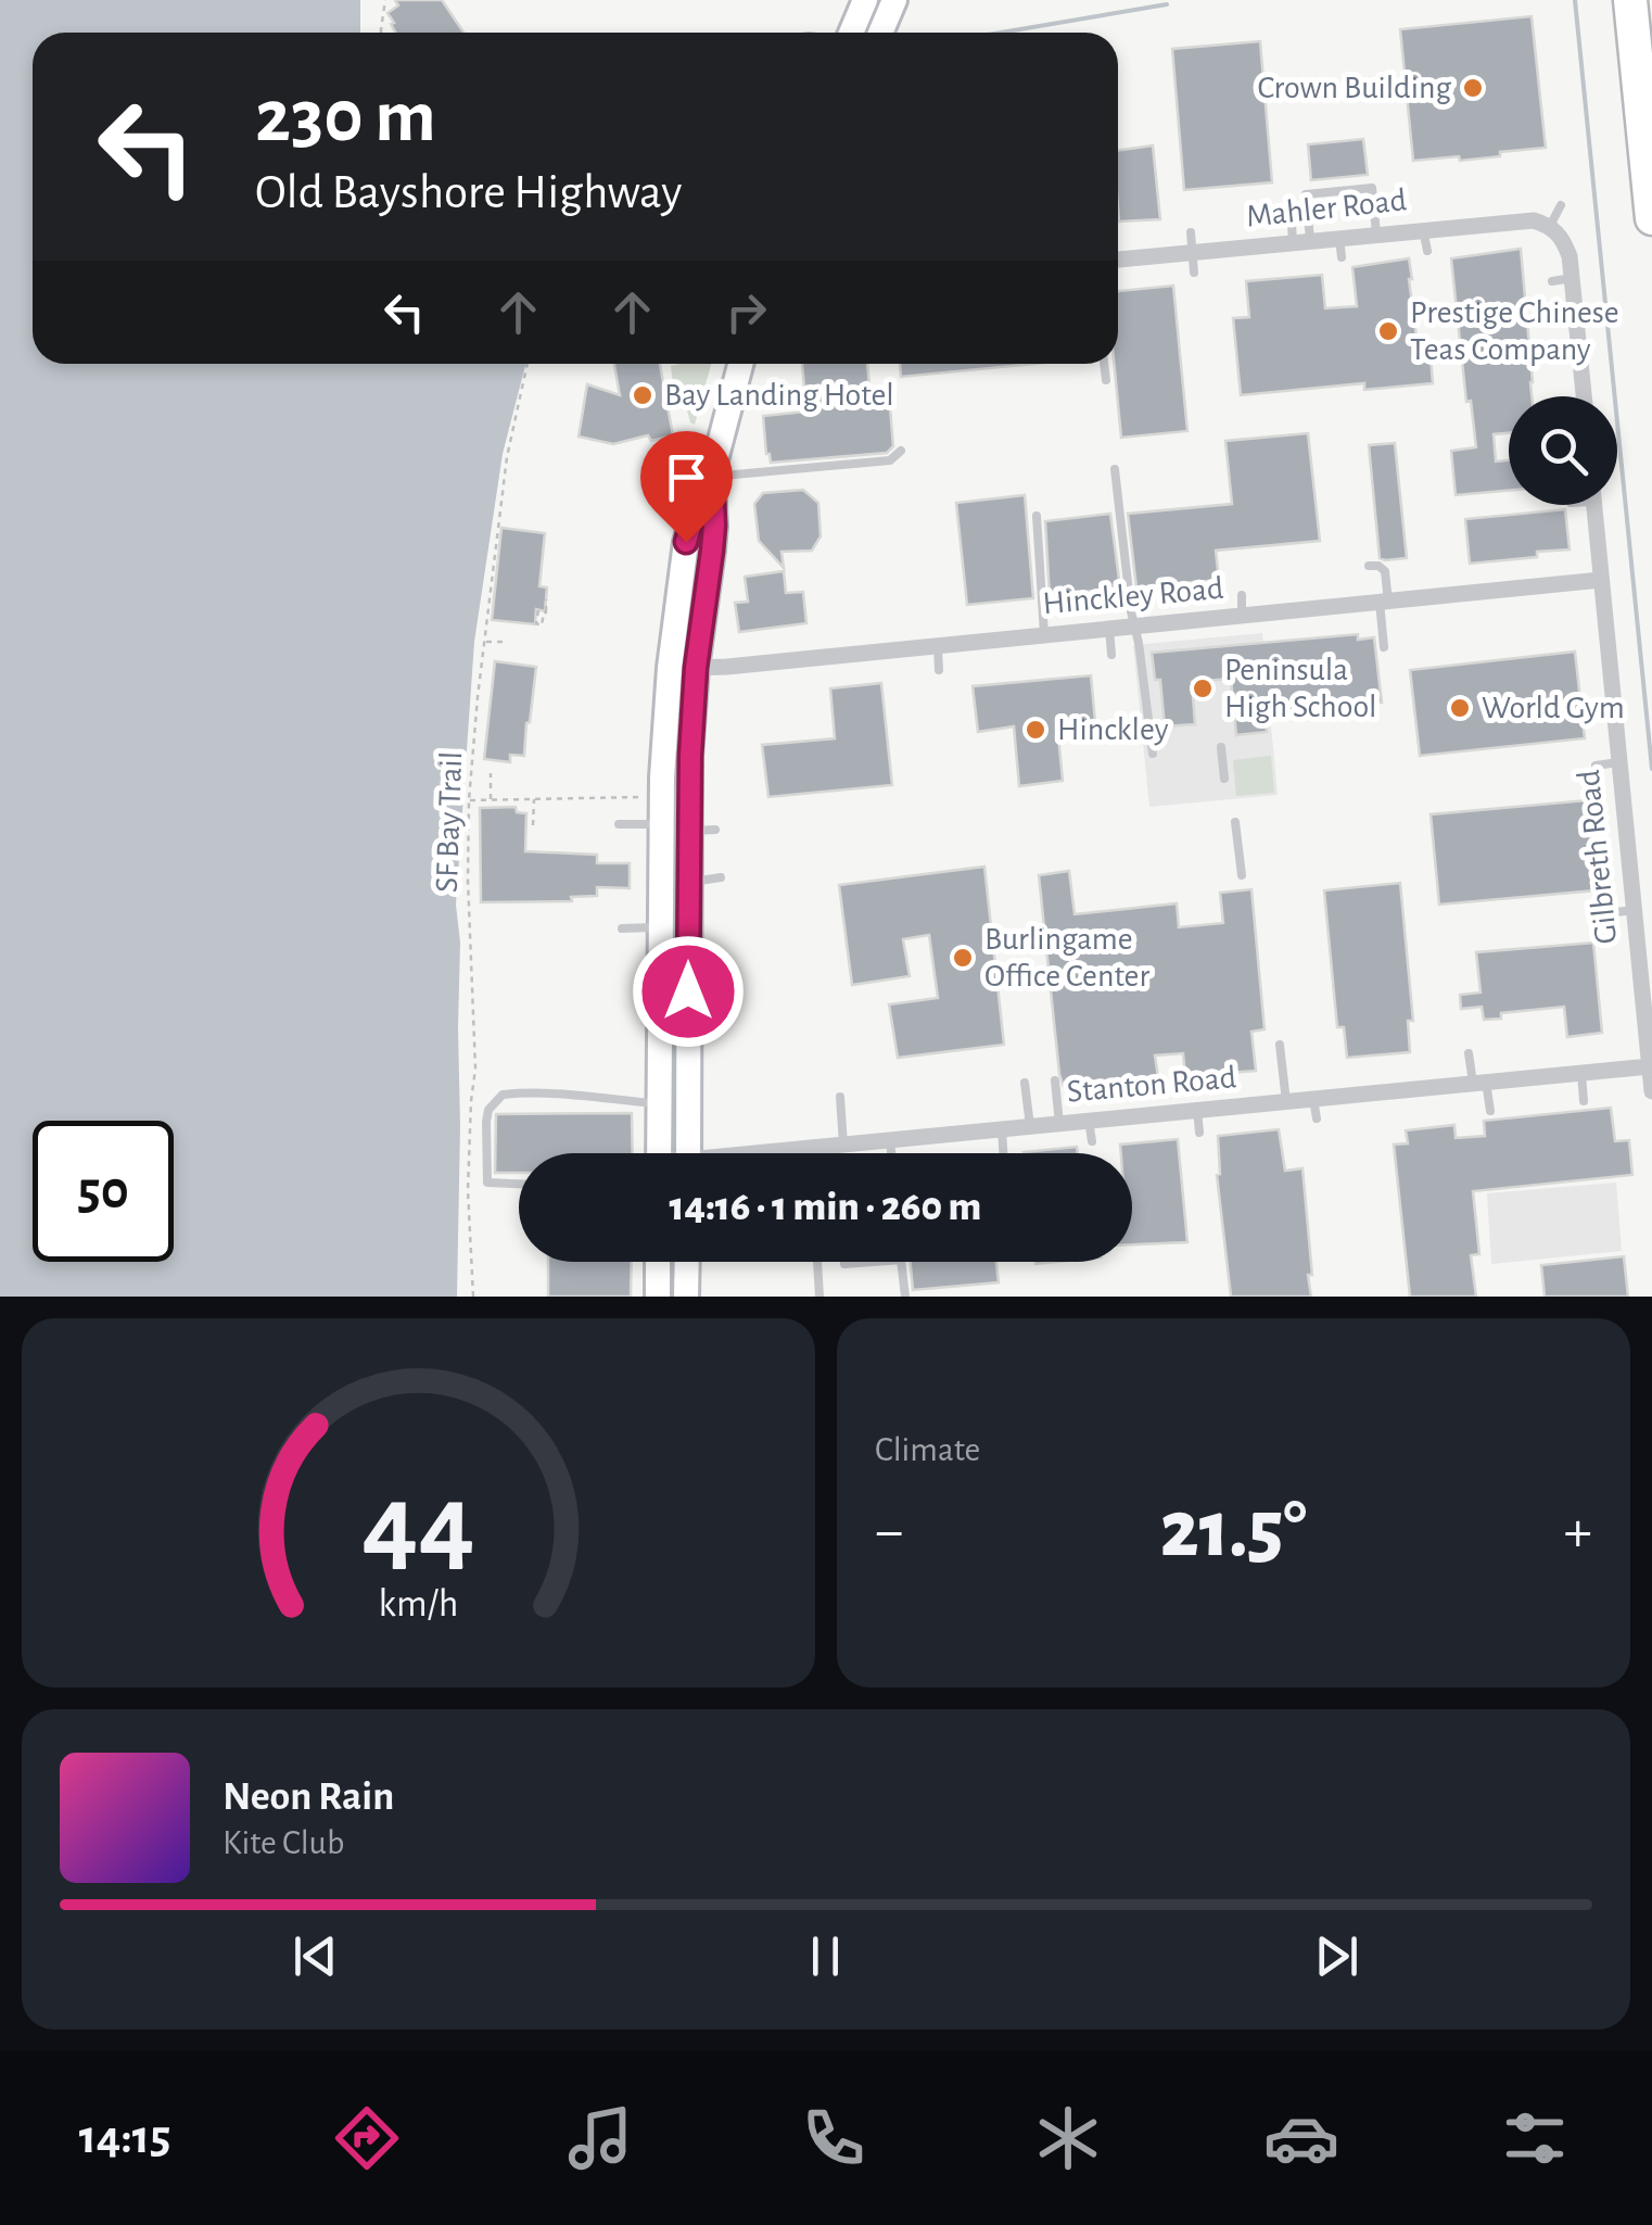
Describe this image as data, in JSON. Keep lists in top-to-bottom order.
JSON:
{
  "streets": {
    "street": [
      "Mahler Road",
      "Hinckley Road",
      "Gilbreth Road",
      "Stanton Road"
    ],
    "path": ["SF Bay Trail"]
  },
  "crossings": [
    ["Hinckley Road", "Gilbreth Road"],
    ["Gilbreth Road", "Stanton Road"]
  ],
  "places": [
    "Crown Building",
    "Prestige Chinese Teas Company",
    "Bay Landing Hotel",
    "Peninsula High School",
    "World Gym",
    "Hinckley",
    "Burlingame Office Center"
  ],
  "page": {
    "turn": ["230 m", "Old Bayshore Highway"],
    "limit": "50",
    "trip": "14:16 · 1 min · 260 m",
    "tile": "Climate",
    "heat": ["−", "21.5°", "+"],
    "song": ["Neon Rain", "Kite Club"],
    "tabs": "14:15",
    "gauge": ["44", "km/h"]
  }
}
